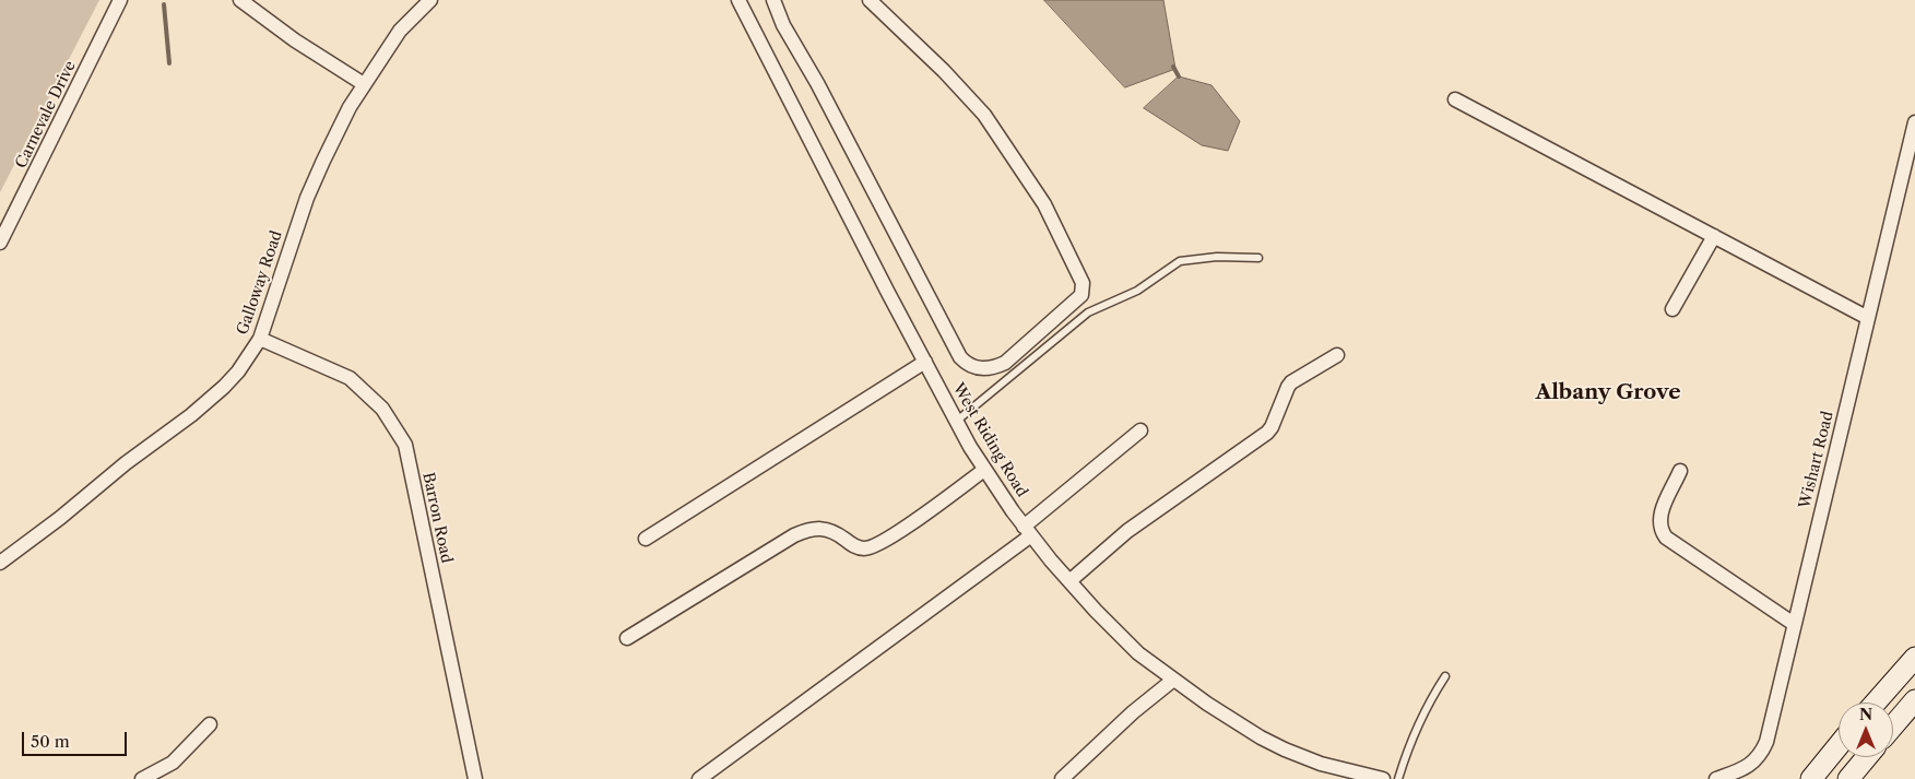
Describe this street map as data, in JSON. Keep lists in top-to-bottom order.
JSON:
{
  "streets": {
    "street": [
      "Carnevale Drive",
      "Galloway Road",
      "West Riding Road",
      "Wishart Road",
      "Barron Road"
    ]
  },
  "crossings": [
    ["Galloway Road", "Barron Road"]
  ],
  "districts": ["Albany Grove"],
  "scale_bar": "50 m",
  "north": "top"
}
